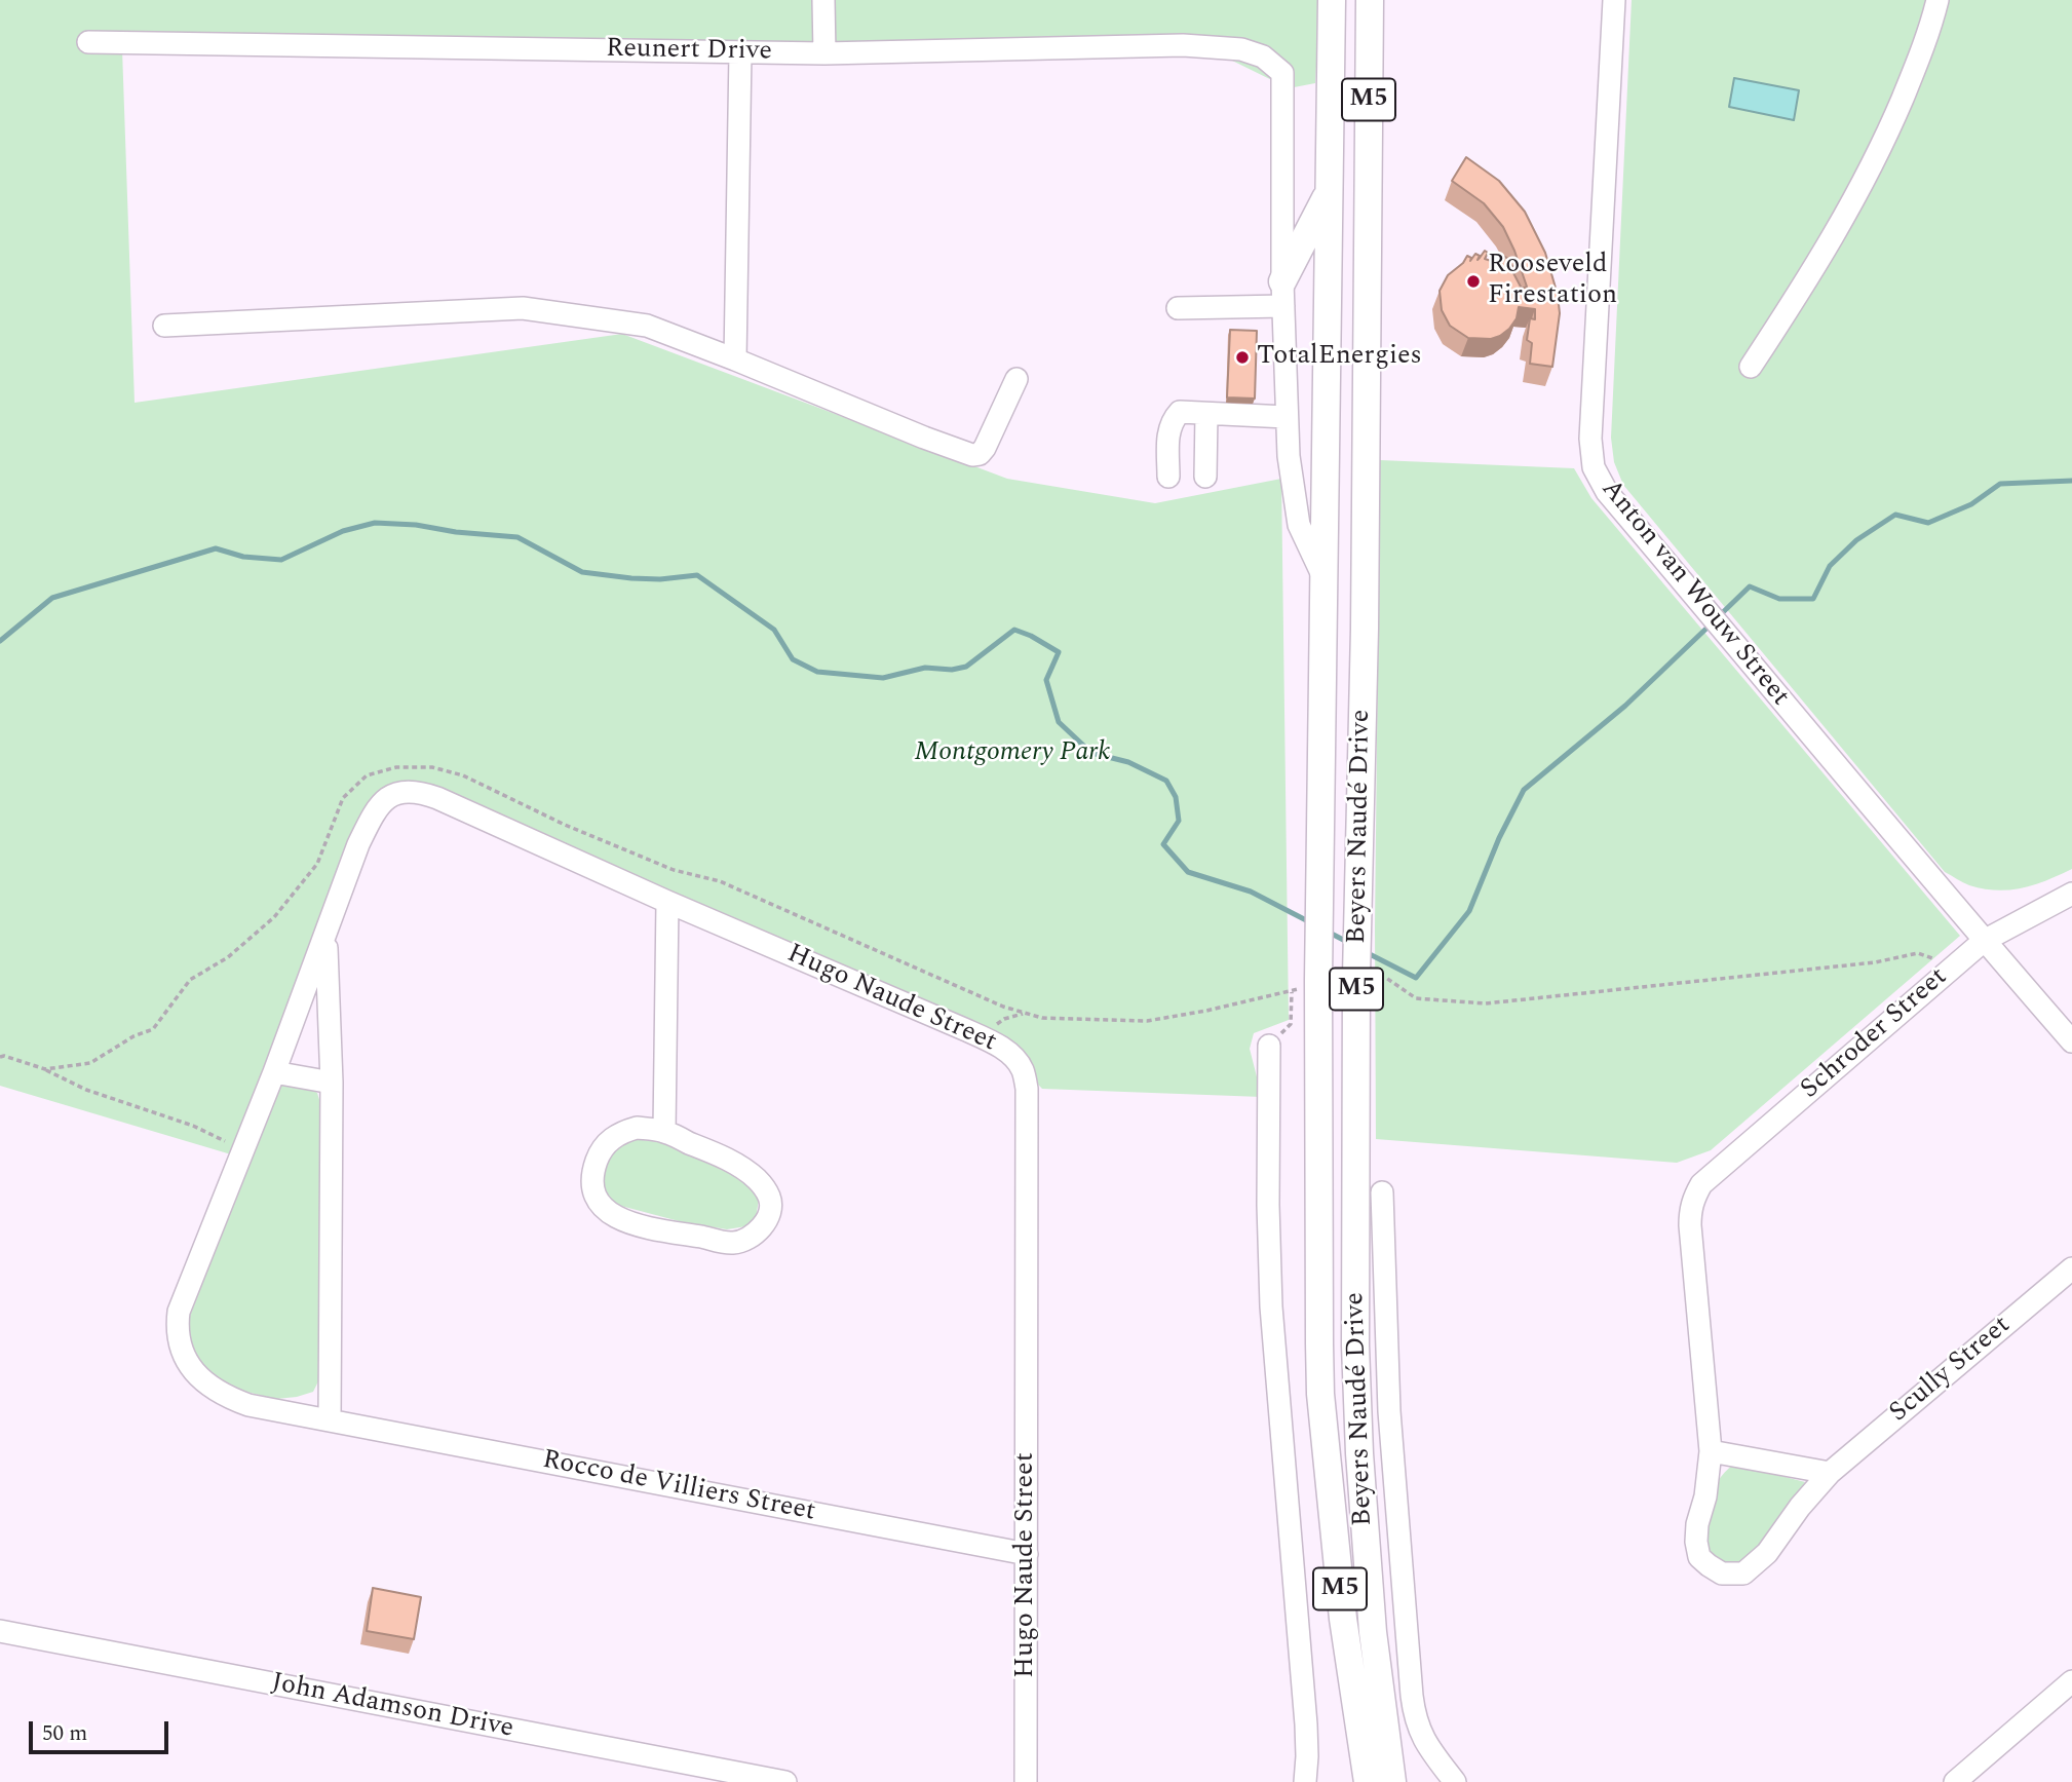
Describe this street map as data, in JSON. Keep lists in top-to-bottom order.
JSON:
{
  "streets": {
    "main road": ["M5", "Beyers Naudé Drive"],
    "street": [
      "Reunert Drive",
      "Anton van Wouw Street",
      "Hugo Naude Street",
      "Schroder Street",
      "Scully Street",
      "Rocco de Villiers Street",
      "John Adamson Drive"
    ]
  },
  "crossings": [
    ["Reunert Drive", "Beyers Naudé Drive"],
    ["Anton van Wouw Street", "Schroder Street"],
    ["Hugo Naude Street", "Rocco de Villiers Street"],
    ["Schroder Street", "Scully Street"]
  ],
  "parks": ["Montgomery Park"],
  "places": ["Rooseveld Firestation", "TotalEnergies"],
  "scale_bar": "50 m"
}
